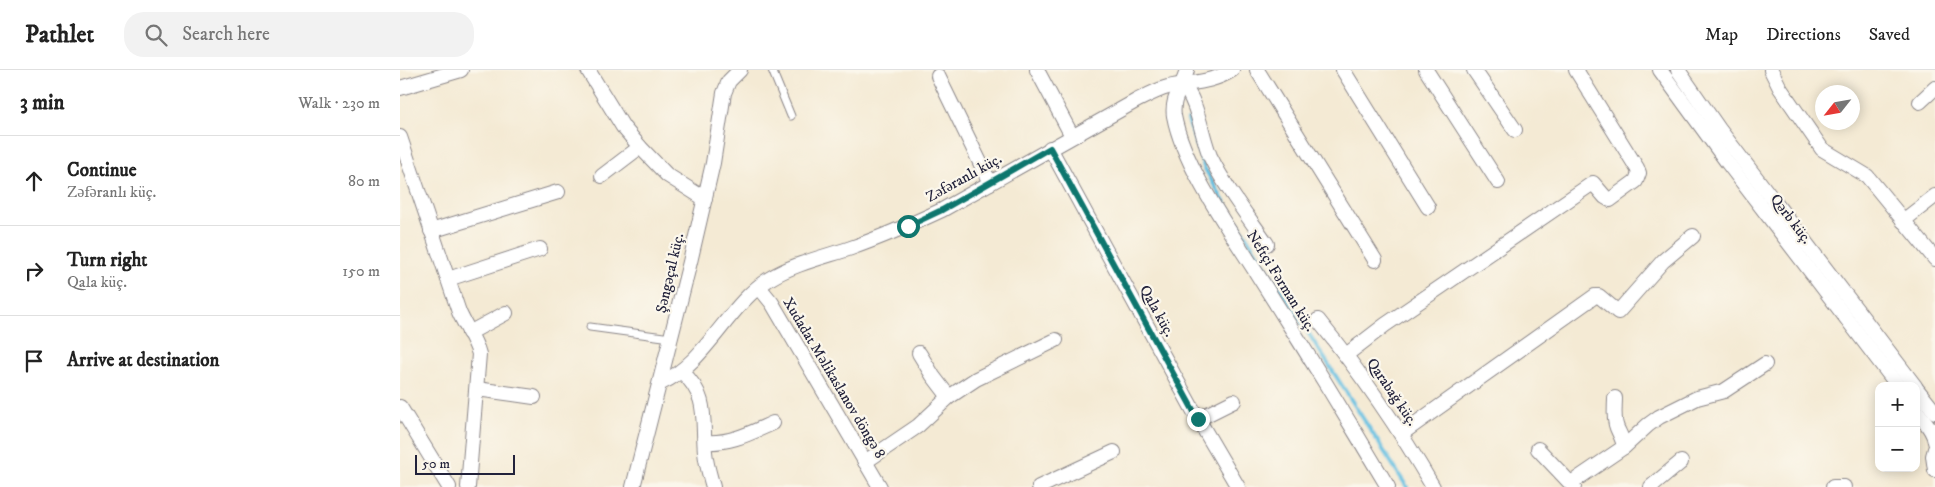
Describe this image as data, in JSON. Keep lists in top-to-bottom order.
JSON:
{
  "streets": {
    "street": [
      "Zəfəranlı küç.",
      "Qərb küç.",
      "Şəngəçal küç.",
      "Neftçi Fərman küç.",
      "Qala küç.",
      "Xudadat Məlikaslanov döngə 8",
      "Qarabağ küç."
    ]
  },
  "crossings": [
    ["Zəfəranlı küç.", "Şəngəçal küç."],
    ["Zəfəranlı küç.", "Neftçi Fərman küç."],
    ["Zəfəranlı küç.", "Qala küç."],
    ["Zəfəranlı küç.", "Xudadat Məlikaslanov döngə 8"]
  ],
  "scale_bar": "50 m",
  "north": "bottom left",
  "page": {
    "header": "Pathlet",
    "search": "Search here",
    "nav": ["Map", "Directions", "Saved"],
    "heading": ["3 min", "Walk · 230 m"],
    "list": [
      ["Continue", "Zəfəranlı küç.", "80 m"],
      ["Turn right", "Qala küç.", "150 m"],
      "Arrive at destination"
    ],
    "map_buttons": ["+", "−"],
    "scale": "50 m"
  }
}
